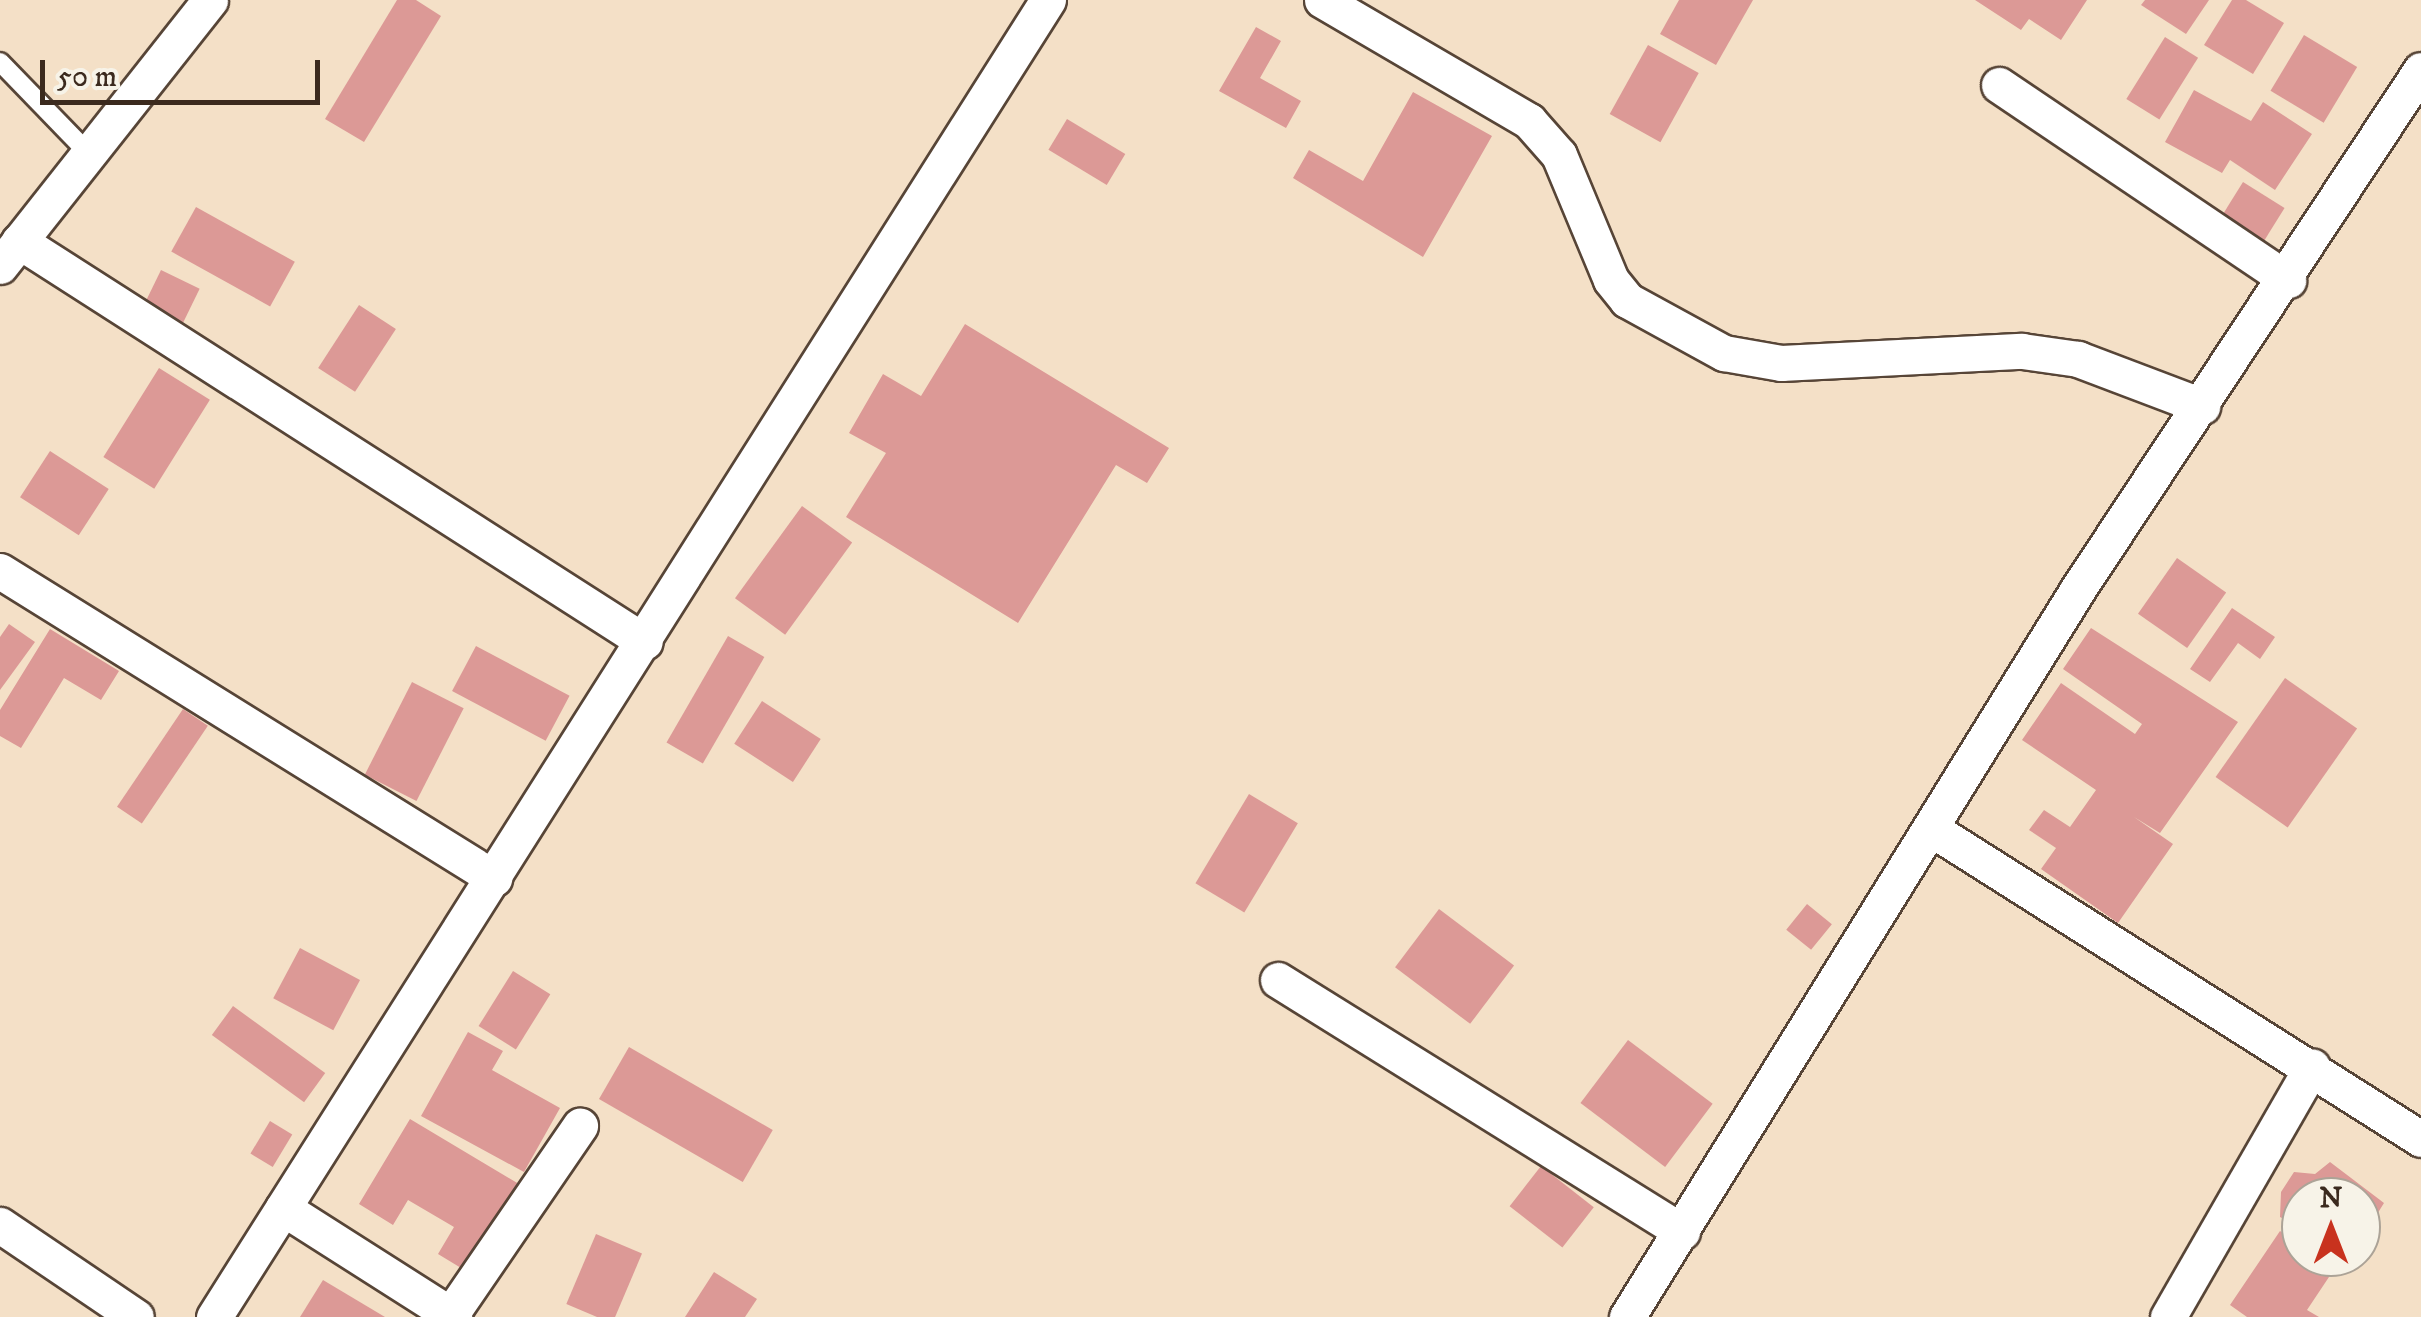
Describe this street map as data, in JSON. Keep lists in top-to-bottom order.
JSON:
{
  "scale_bar": "50 m",
  "north": "top"
}
